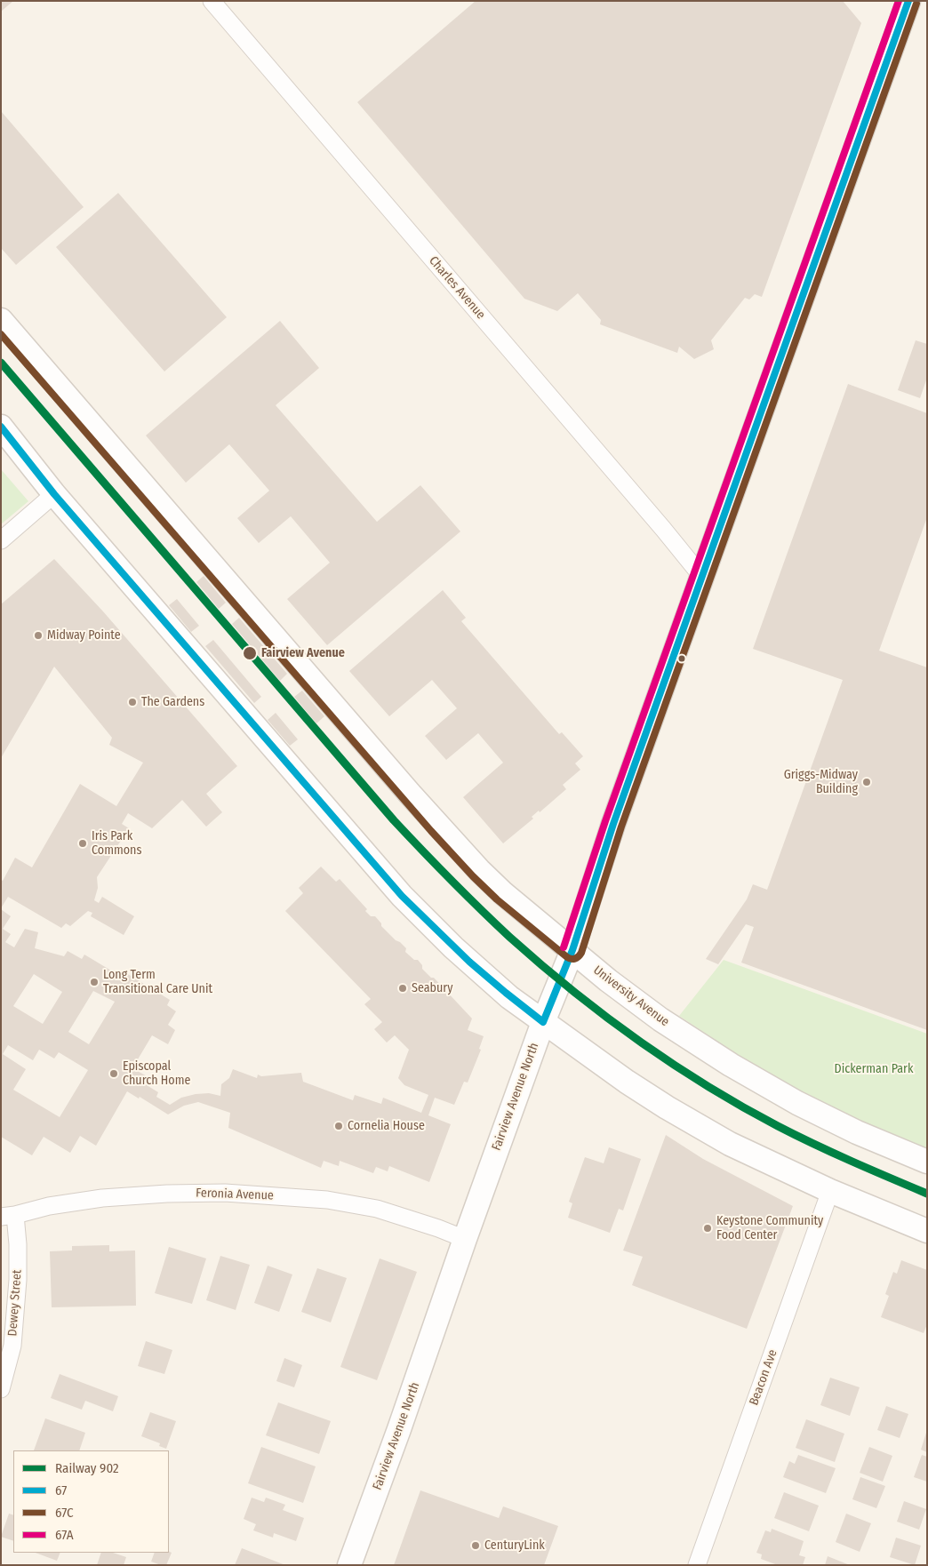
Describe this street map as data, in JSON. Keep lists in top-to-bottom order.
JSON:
{
  "streets": {
    "main road": ["University Avenue", "Fairview Avenue North"],
    "street": [
      "Charles Avenue",
      "Feronia Avenue",
      "Dewey Street",
      "Beacon Ave"
    ]
  },
  "crossings": [
    ["Charles Avenue", "Fairview Avenue North"],
    ["University Avenue", "Fairview Avenue North"],
    ["Fairview Avenue North", "Feronia Avenue"],
    ["Feronia Avenue", "Dewey Street"]
  ],
  "parks": ["Dickerman Park"],
  "places": [
    "Midway Pointe",
    "Fairview Avenue",
    "The Gardens",
    "Griggs-Midway Building",
    "Iris Park Commons",
    "Long Term Transitional Care Unit",
    "Seabury",
    "Episcopal Church Home",
    "Cornelia House",
    "Keystone Community Food Center",
    "CenturyLink"
  ],
  "lines": [
    "transit line 67",
    "transit line 67A",
    "transit line 67C",
    "rail line 902"
  ],
  "legend": [
    "Railway 902",
    "67",
    "67C",
    "67A"
  ]
}
